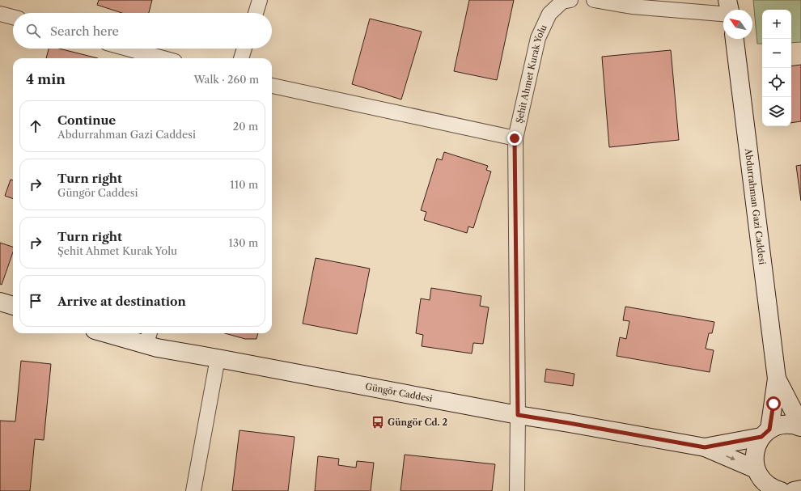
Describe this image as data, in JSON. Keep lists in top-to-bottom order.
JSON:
{
  "streets": {
    "main road": ["Abdurrahman Gazi Caddesi", "Güngör Caddesi"],
    "street": ["Şehit Ahmet Kurak Yolu"]
  },
  "crossings": [
    ["Şehit Ahmet Kurak Yolu", "Güngör Caddesi"],
    ["Abdurrahman Gazi Caddesi", "Güngör Caddesi"]
  ],
  "places": {
    "bus stop": ["Güngör Cd. 2"]
  },
  "north": "top left",
  "page": {
    "map_buttons": ["+", "−"],
    "search": "Search here",
    "heading": ["4 min", "Walk · 260 m"],
    "list": [
      ["Continue", "Abdurrahman Gazi Caddesi", "20 m"],
      ["Turn right", "Güngör Caddesi", "110 m"],
      ["Turn right", "Şehit Ahmet Kurak Yolu", "130 m"],
      "Arrive at destination"
    ]
  }
}
